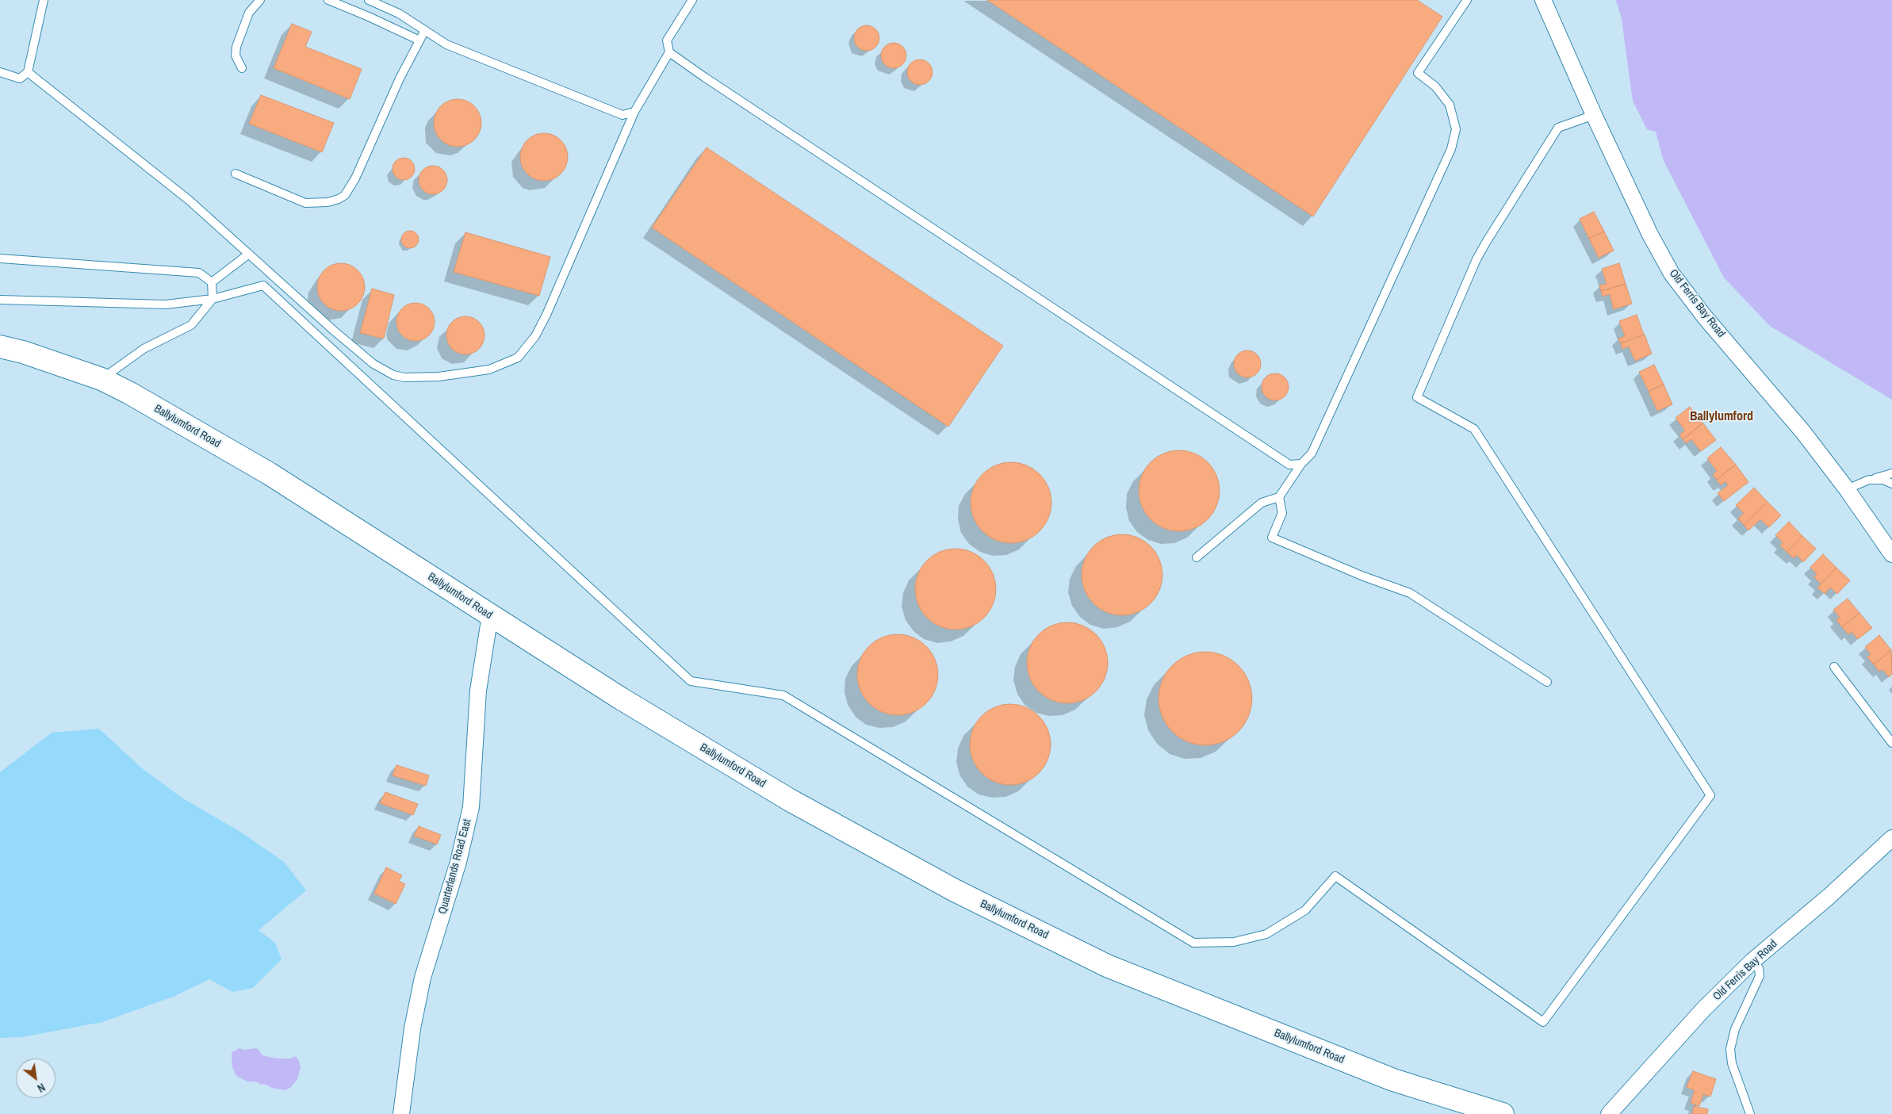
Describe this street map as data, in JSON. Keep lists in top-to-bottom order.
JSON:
{
  "streets": {
    "main road": ["Ballylumford Road"],
    "street": ["Old Ferris Bay Road", "Quarterlands Road East"]
  },
  "crossings": [
    ["Ballylumford Road", "Quarterlands Road East"]
  ],
  "districts": ["Ballylumford"],
  "north": "bottom right"
}
